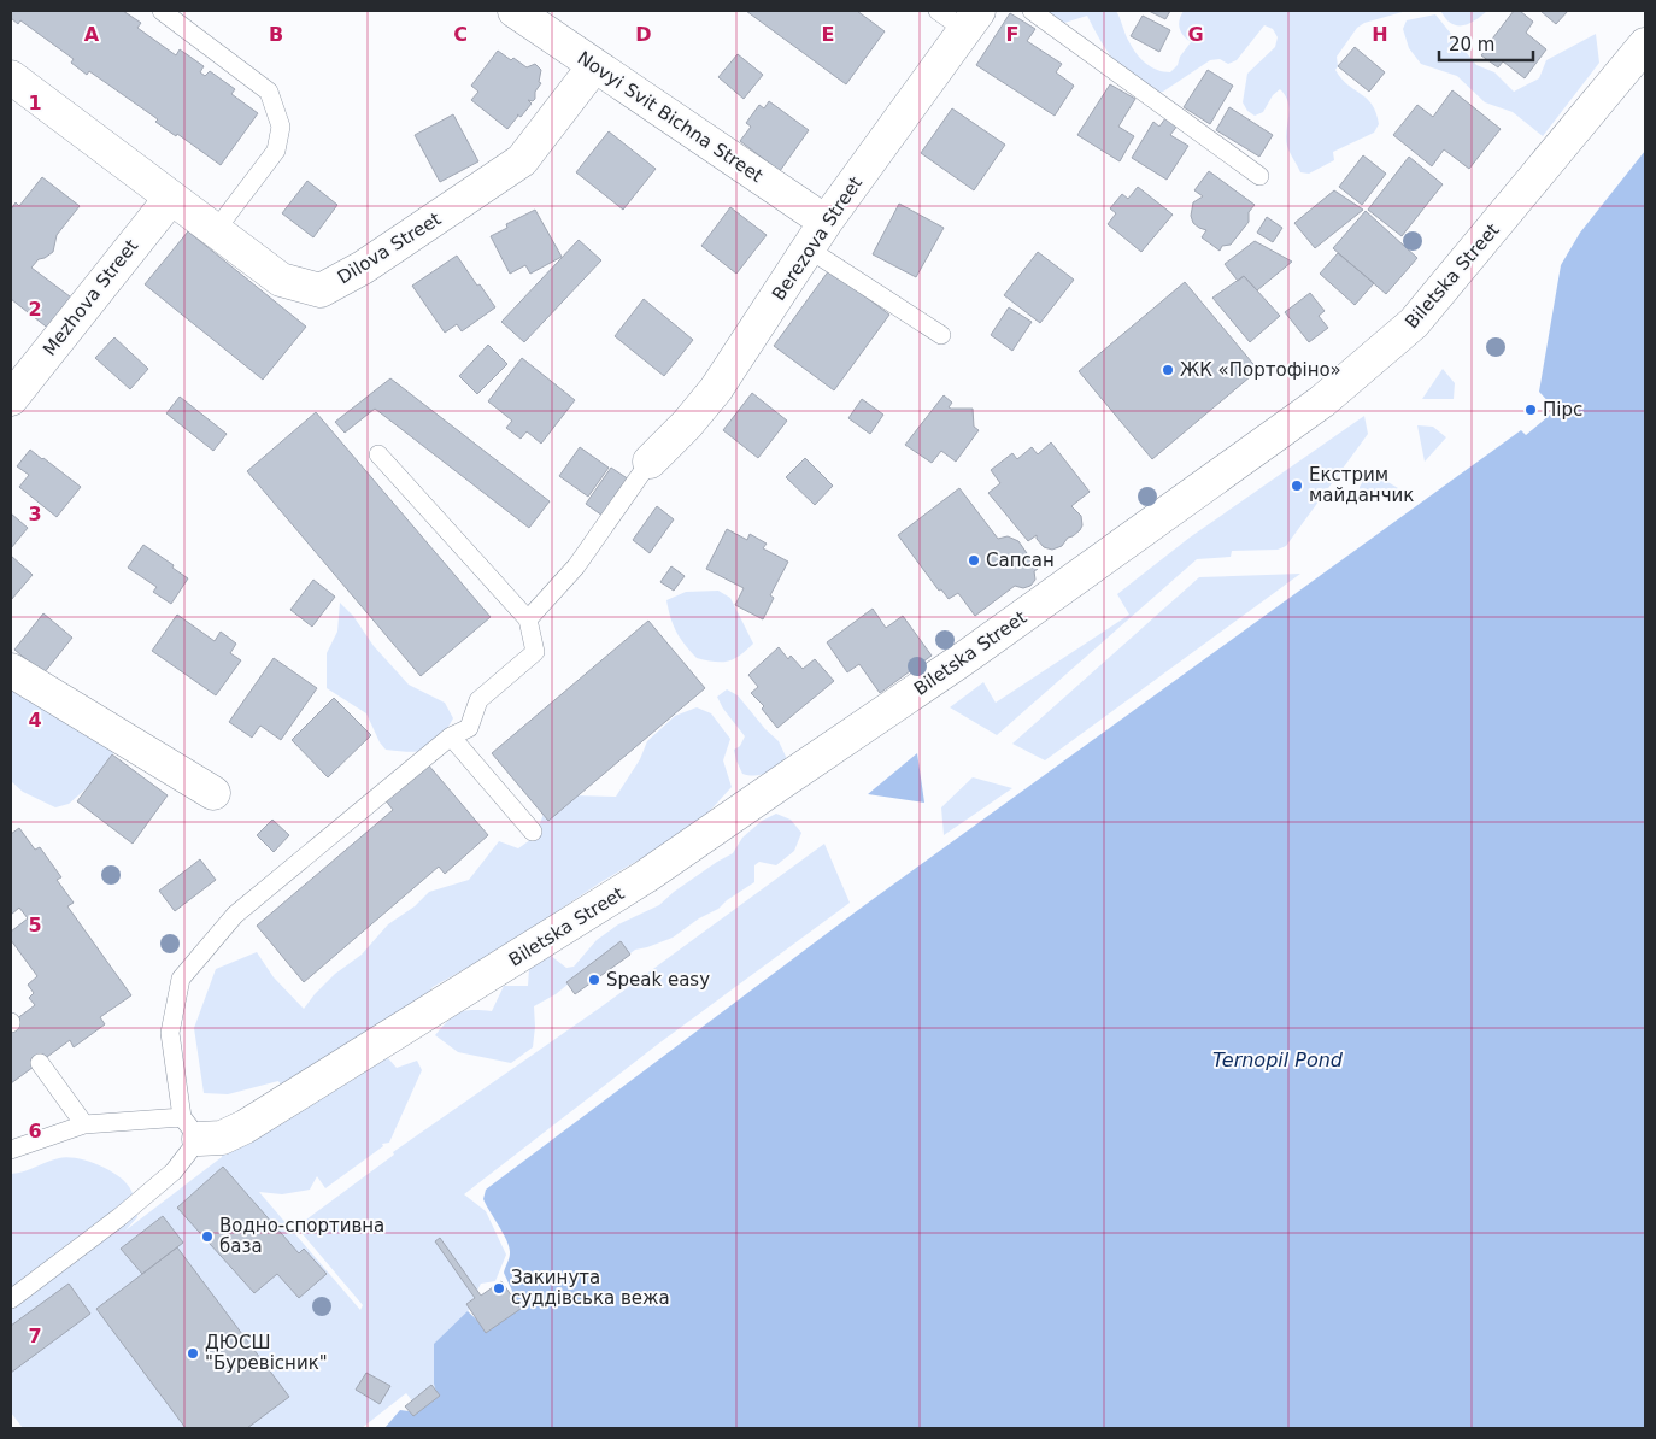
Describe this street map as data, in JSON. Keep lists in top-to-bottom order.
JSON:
{
  "streets": {
    "street": [
      "Novyi Svit Bichna Street",
      "Berezova Street",
      "Dilova Street",
      "Biletska Street",
      "Mezhova Street"
    ]
  },
  "crossings": [
    ["Novyi Svit Bichna Street", "Berezova Street"],
    ["Novyi Svit Bichna Street", "Dilova Street"],
    ["Dilova Street", "Mezhova Street"]
  ],
  "water": ["Ternopil Pond"],
  "places": [
    "ЖК «Портофіно»",
    "Пірс",
    "Екстрим майданчик",
    "Сапсан",
    "Speak easy",
    "Водно-спортивна база",
    "Закинута суддівська вежа",
    "ДЮСШ \"Буревісник\""
  ],
  "scale_bar": "20 m",
  "grid": {
    "columns": [
      "A",
      "B",
      "C",
      "D",
      "E",
      "F",
      "G",
      "H"
    ],
    "rows": [
      "1",
      "2",
      "3",
      "4",
      "5",
      "6",
      "7"
    ]
  }
}
